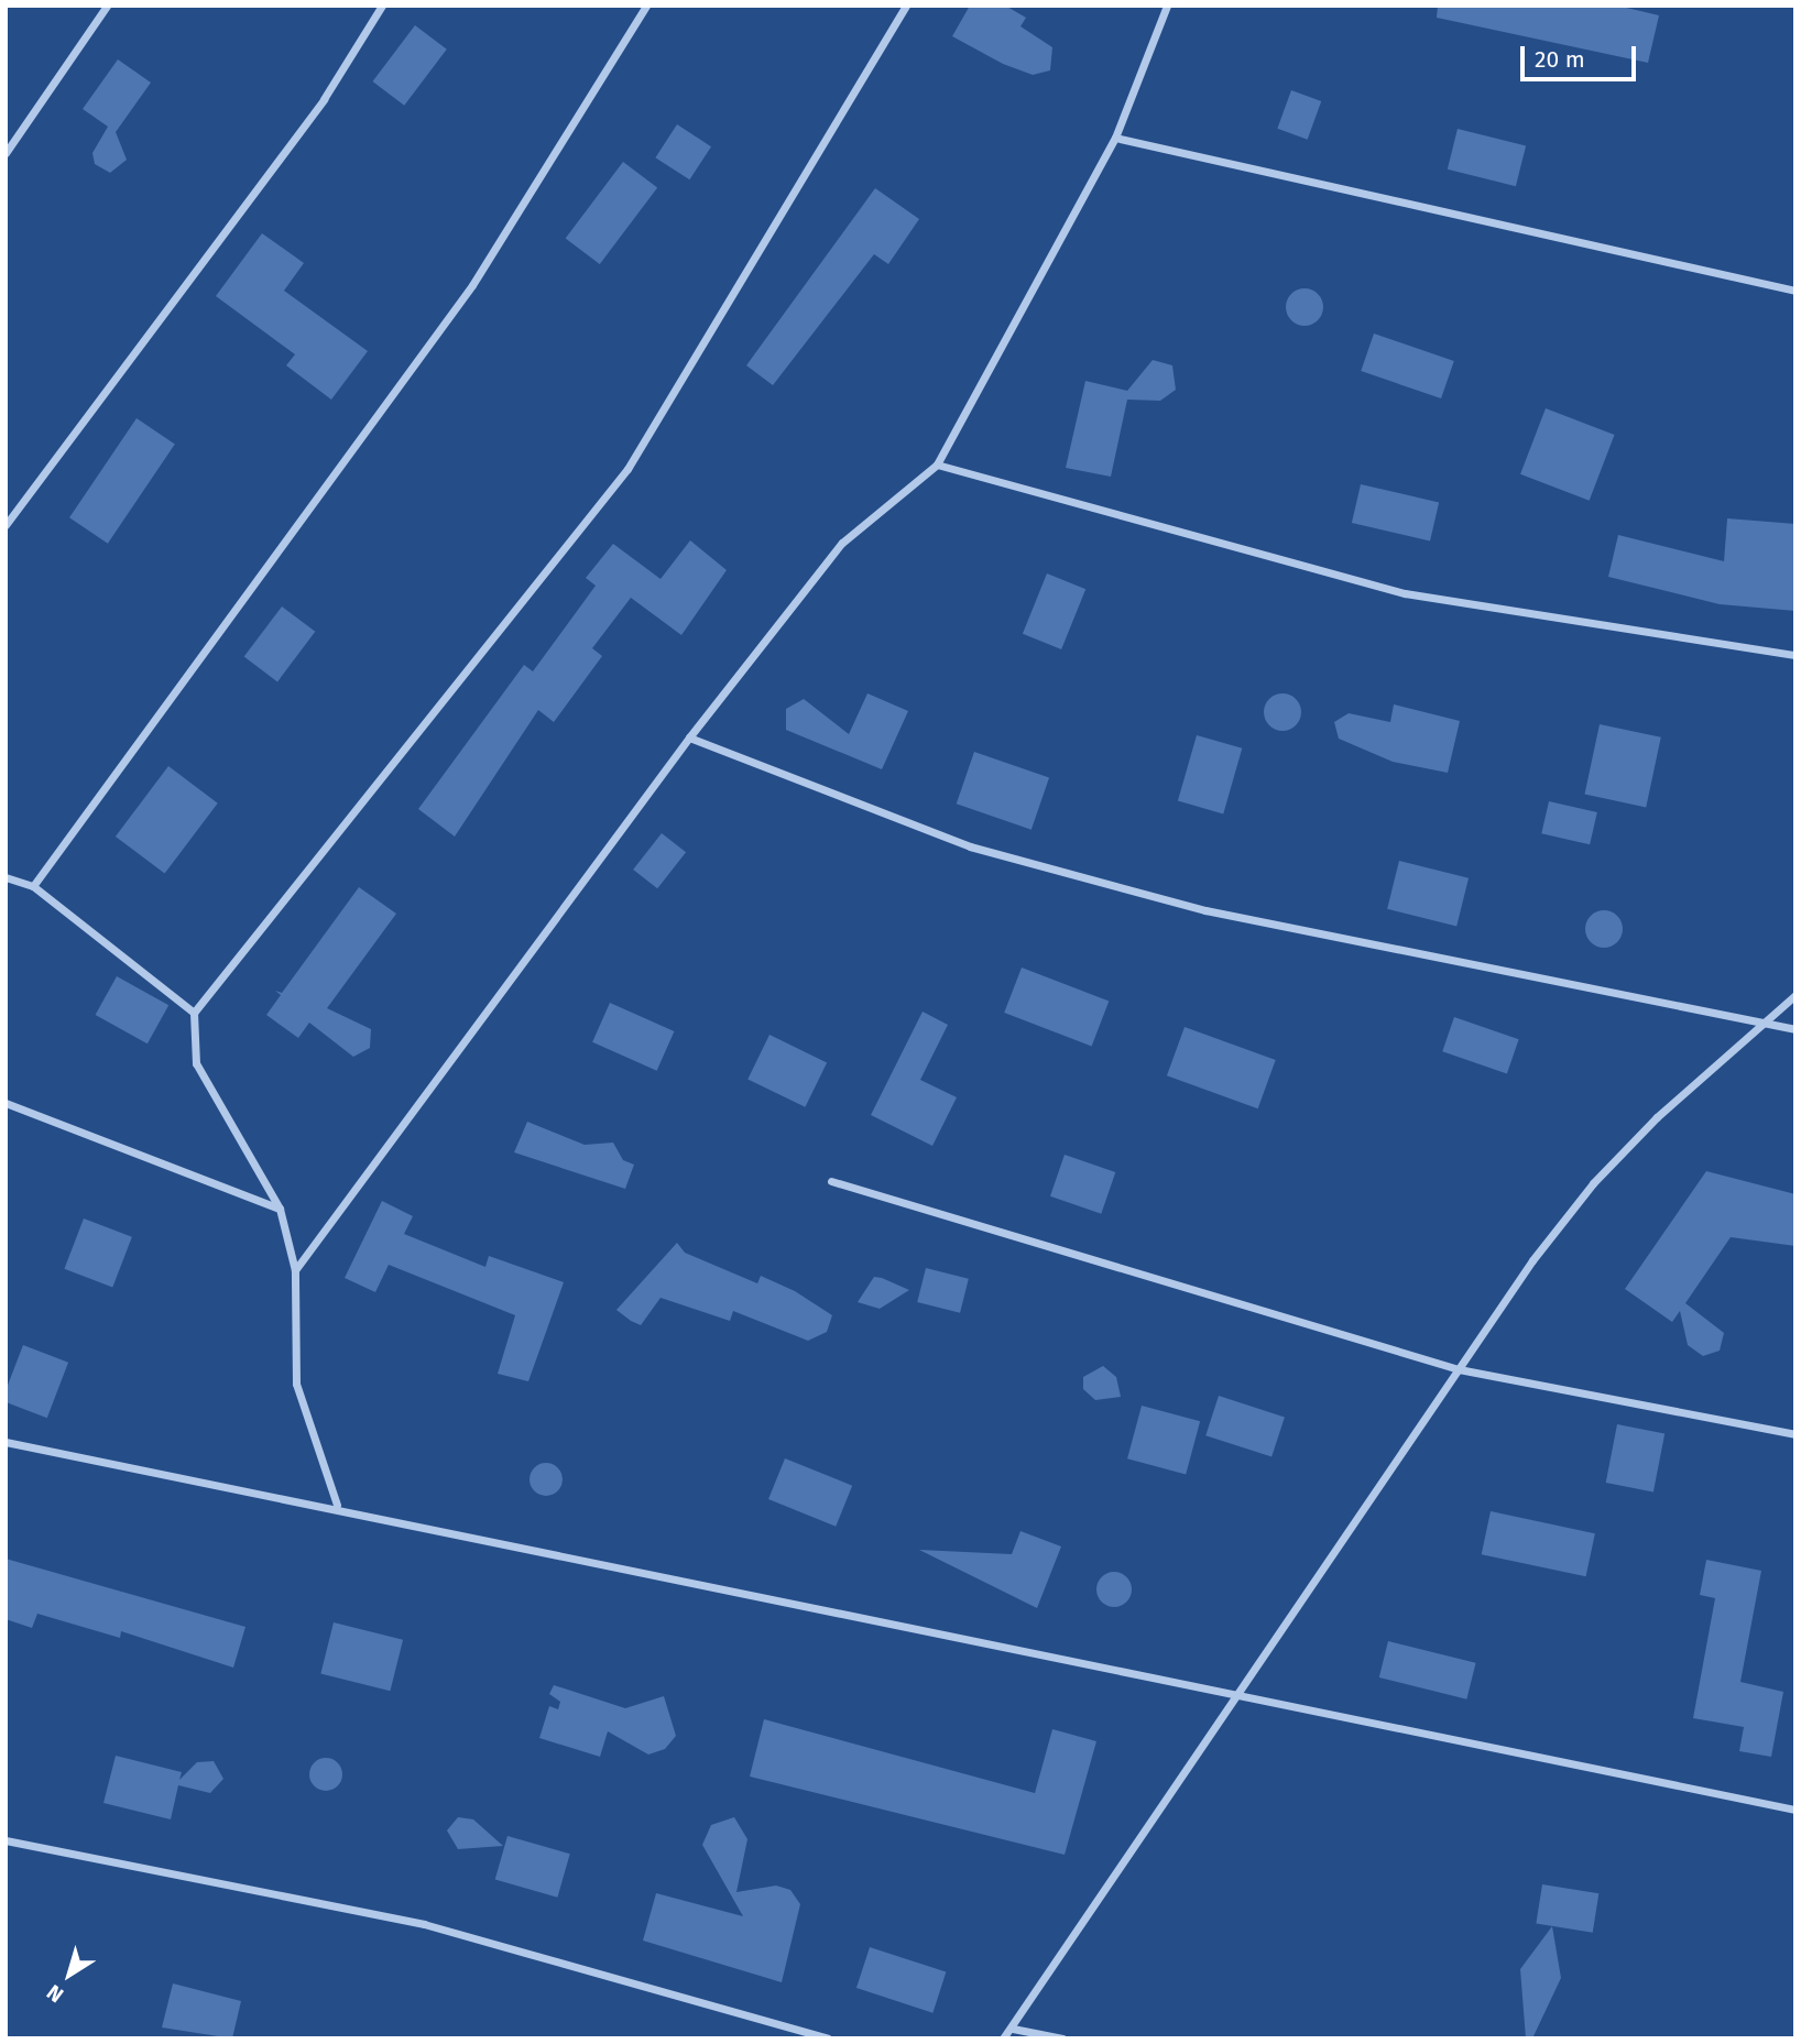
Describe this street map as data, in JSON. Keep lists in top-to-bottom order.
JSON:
{
  "scale_bar": "20 m",
  "north": "bottom left"
}
